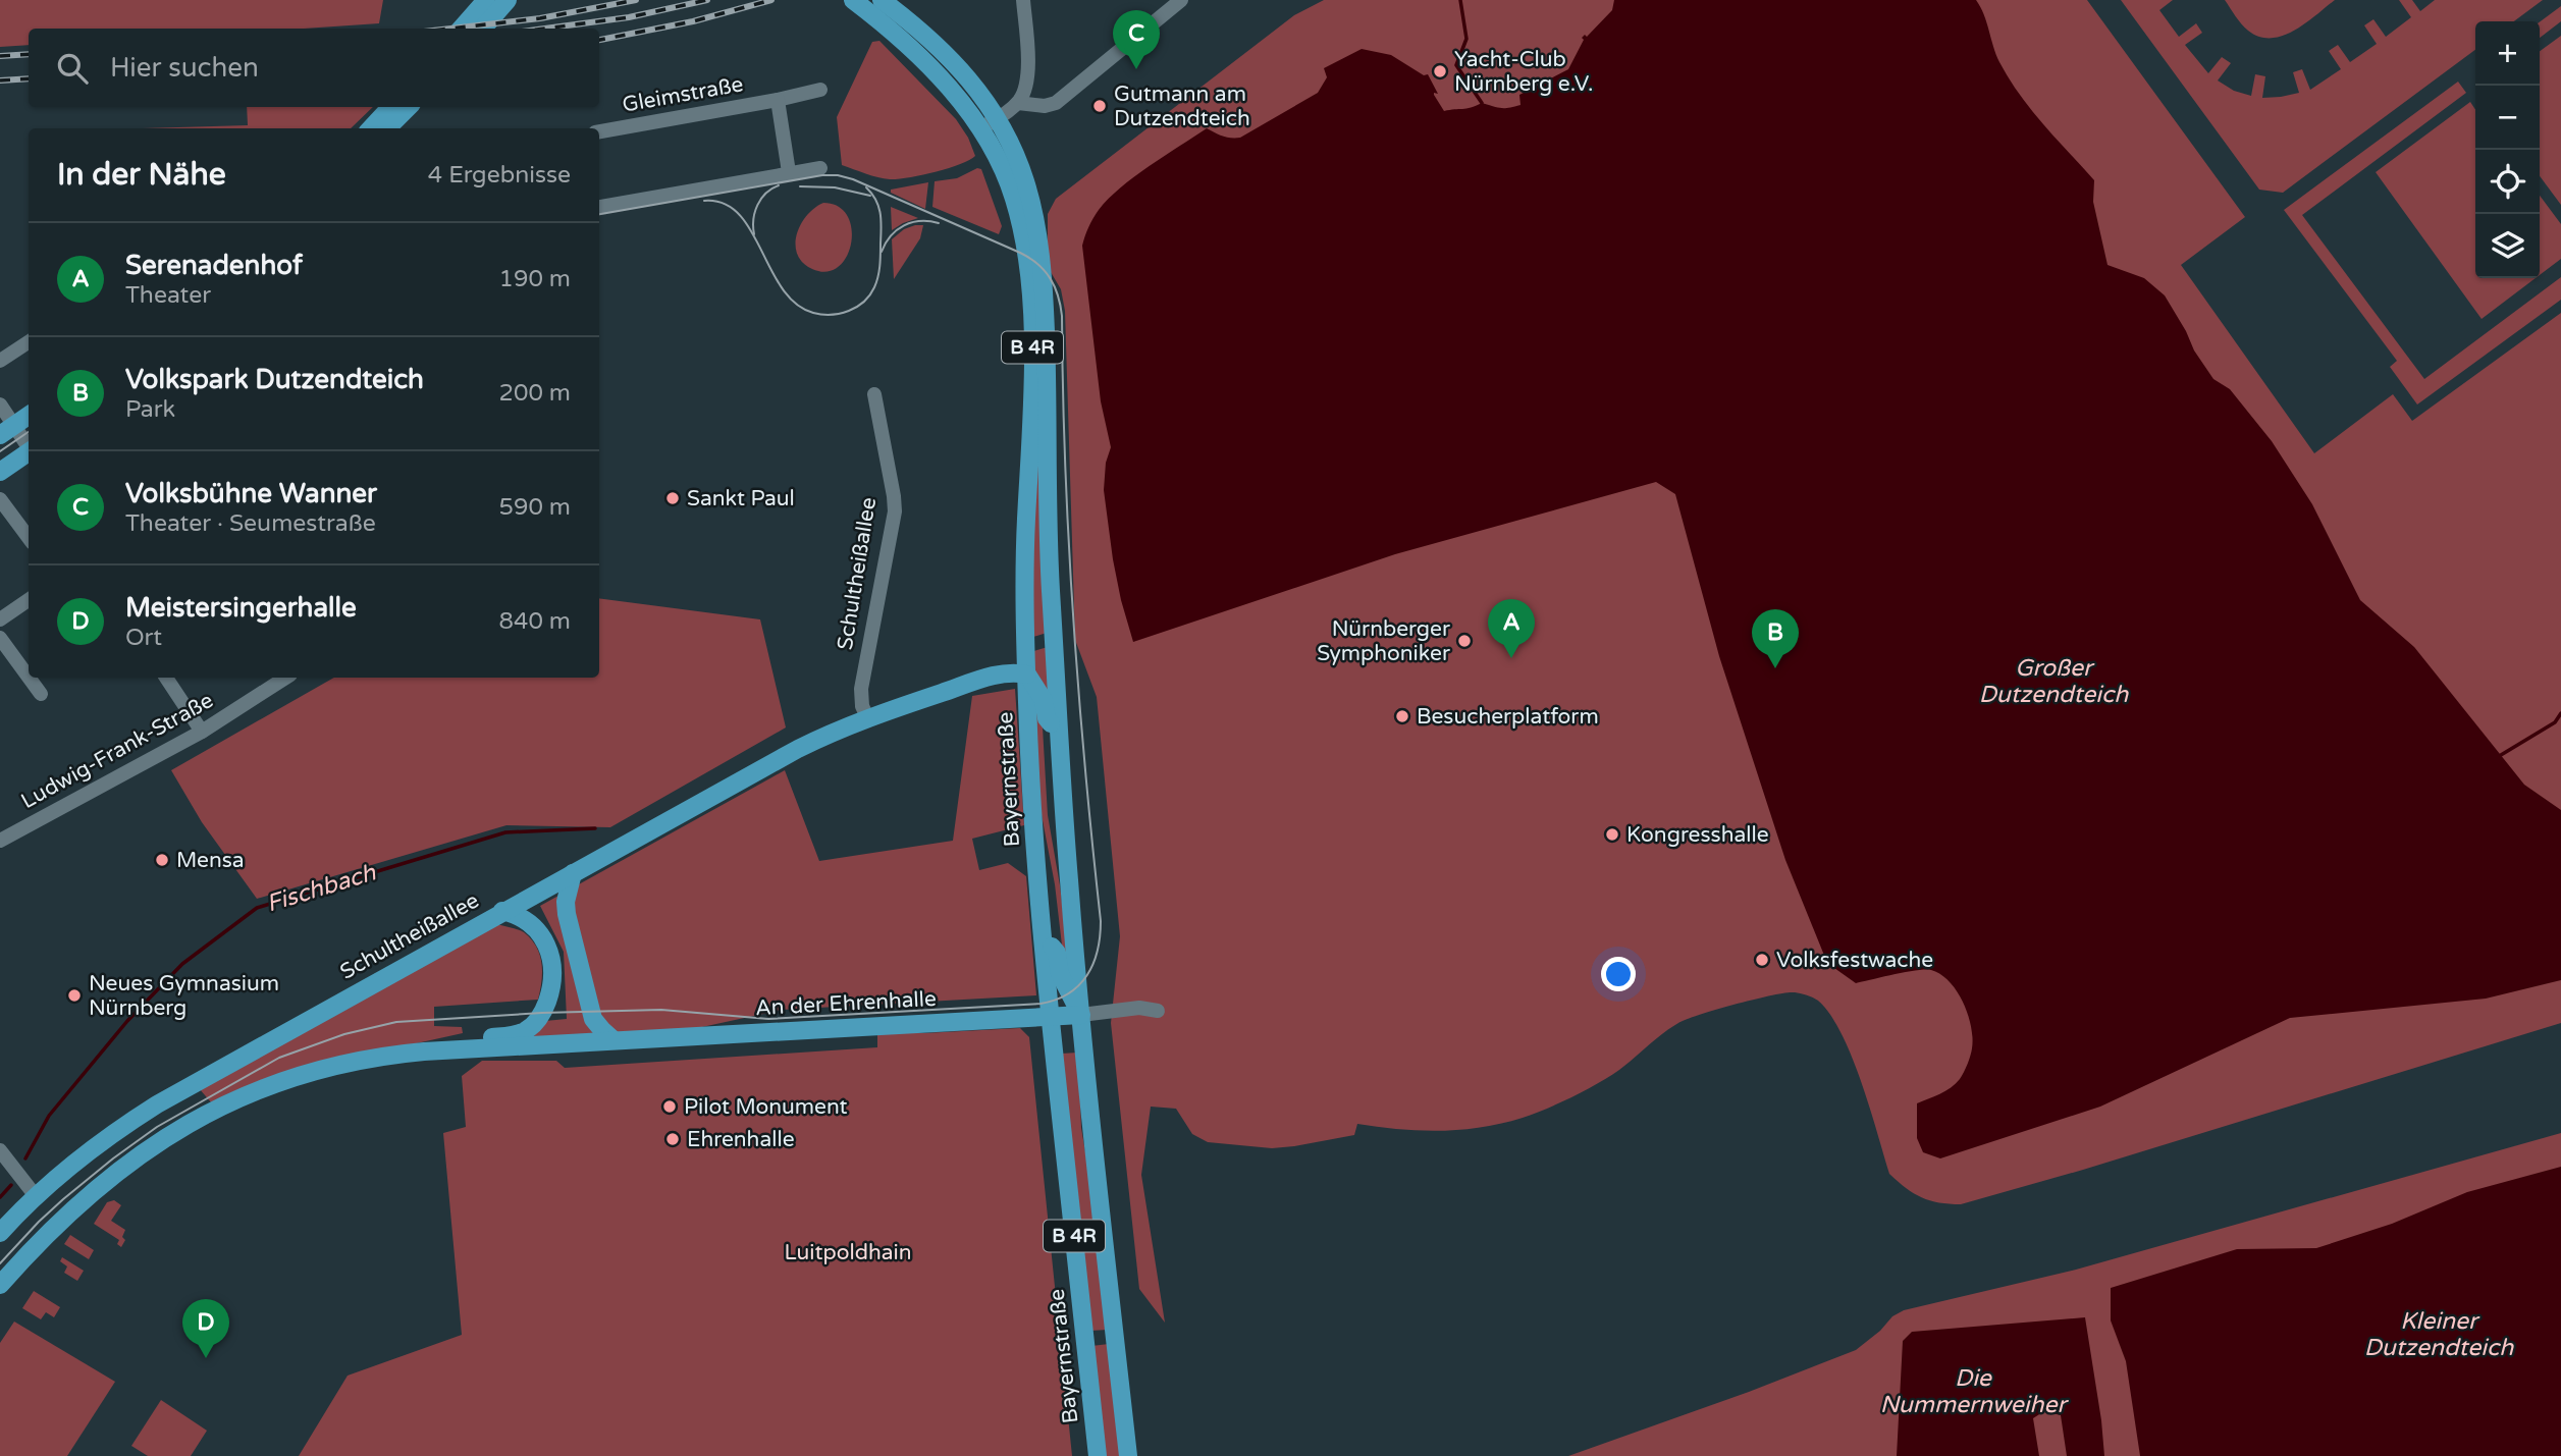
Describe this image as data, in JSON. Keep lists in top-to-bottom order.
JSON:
{
  "streets": {
    "main road": [
      "B 4R",
      "Schultheißallee",
      "Bayernstraße",
      "An der Ehrenhalle"
    ],
    "street": ["Gleimstraße", "Ludwig-Frank-Straße"]
  },
  "crossings": [
    ["B 4R", "Bayernstraße"],
    ["B 4R", "An der Ehrenhalle"],
    ["Schultheißallee", "Bayernstraße"],
    ["Bayernstraße", "An der Ehrenhalle"]
  ],
  "water": [
    "Großer Dutzendteich",
    "Fischbach",
    "Kleiner Dutzendteich",
    "Die Nummernweiher"
  ],
  "parks": ["Luitpoldhain"],
  "places": [
    "Yacht-Club Nürnberg e.V.",
    "Gutmann am Dutzendteich",
    "Sankt Paul",
    "Nürnberger Symphoniker",
    "Besucherplatform",
    "Kongresshalle",
    "Mensa",
    "Volksfestwache",
    "Neues Gymnasium Nürnberg",
    "Pilot Monument",
    "Ehrenhalle"
  ],
  "page": {
    "pins": [
      "C",
      "A",
      "B",
      "D"
    ],
    "map_buttons": ["+", "−"],
    "search": "Hier suchen",
    "heading": ["In der Nähe", "4 Ergebnisse"],
    "list": [
      {
        "mark": "A",
        "name": "Serenadenhof",
        "note": "Theater",
        "value": "190 m"
      },
      {
        "mark": "B",
        "name": "Volkspark Dutzendteich",
        "note": "Park",
        "value": "200 m"
      },
      {
        "mark": "C",
        "name": "Volksbühne Wanner",
        "note": "Theater · Seumestraße",
        "value": "590 m"
      },
      {
        "mark": "D",
        "name": "Meistersingerhalle",
        "note": "Ort",
        "value": "840 m"
      }
    ]
  }
}
